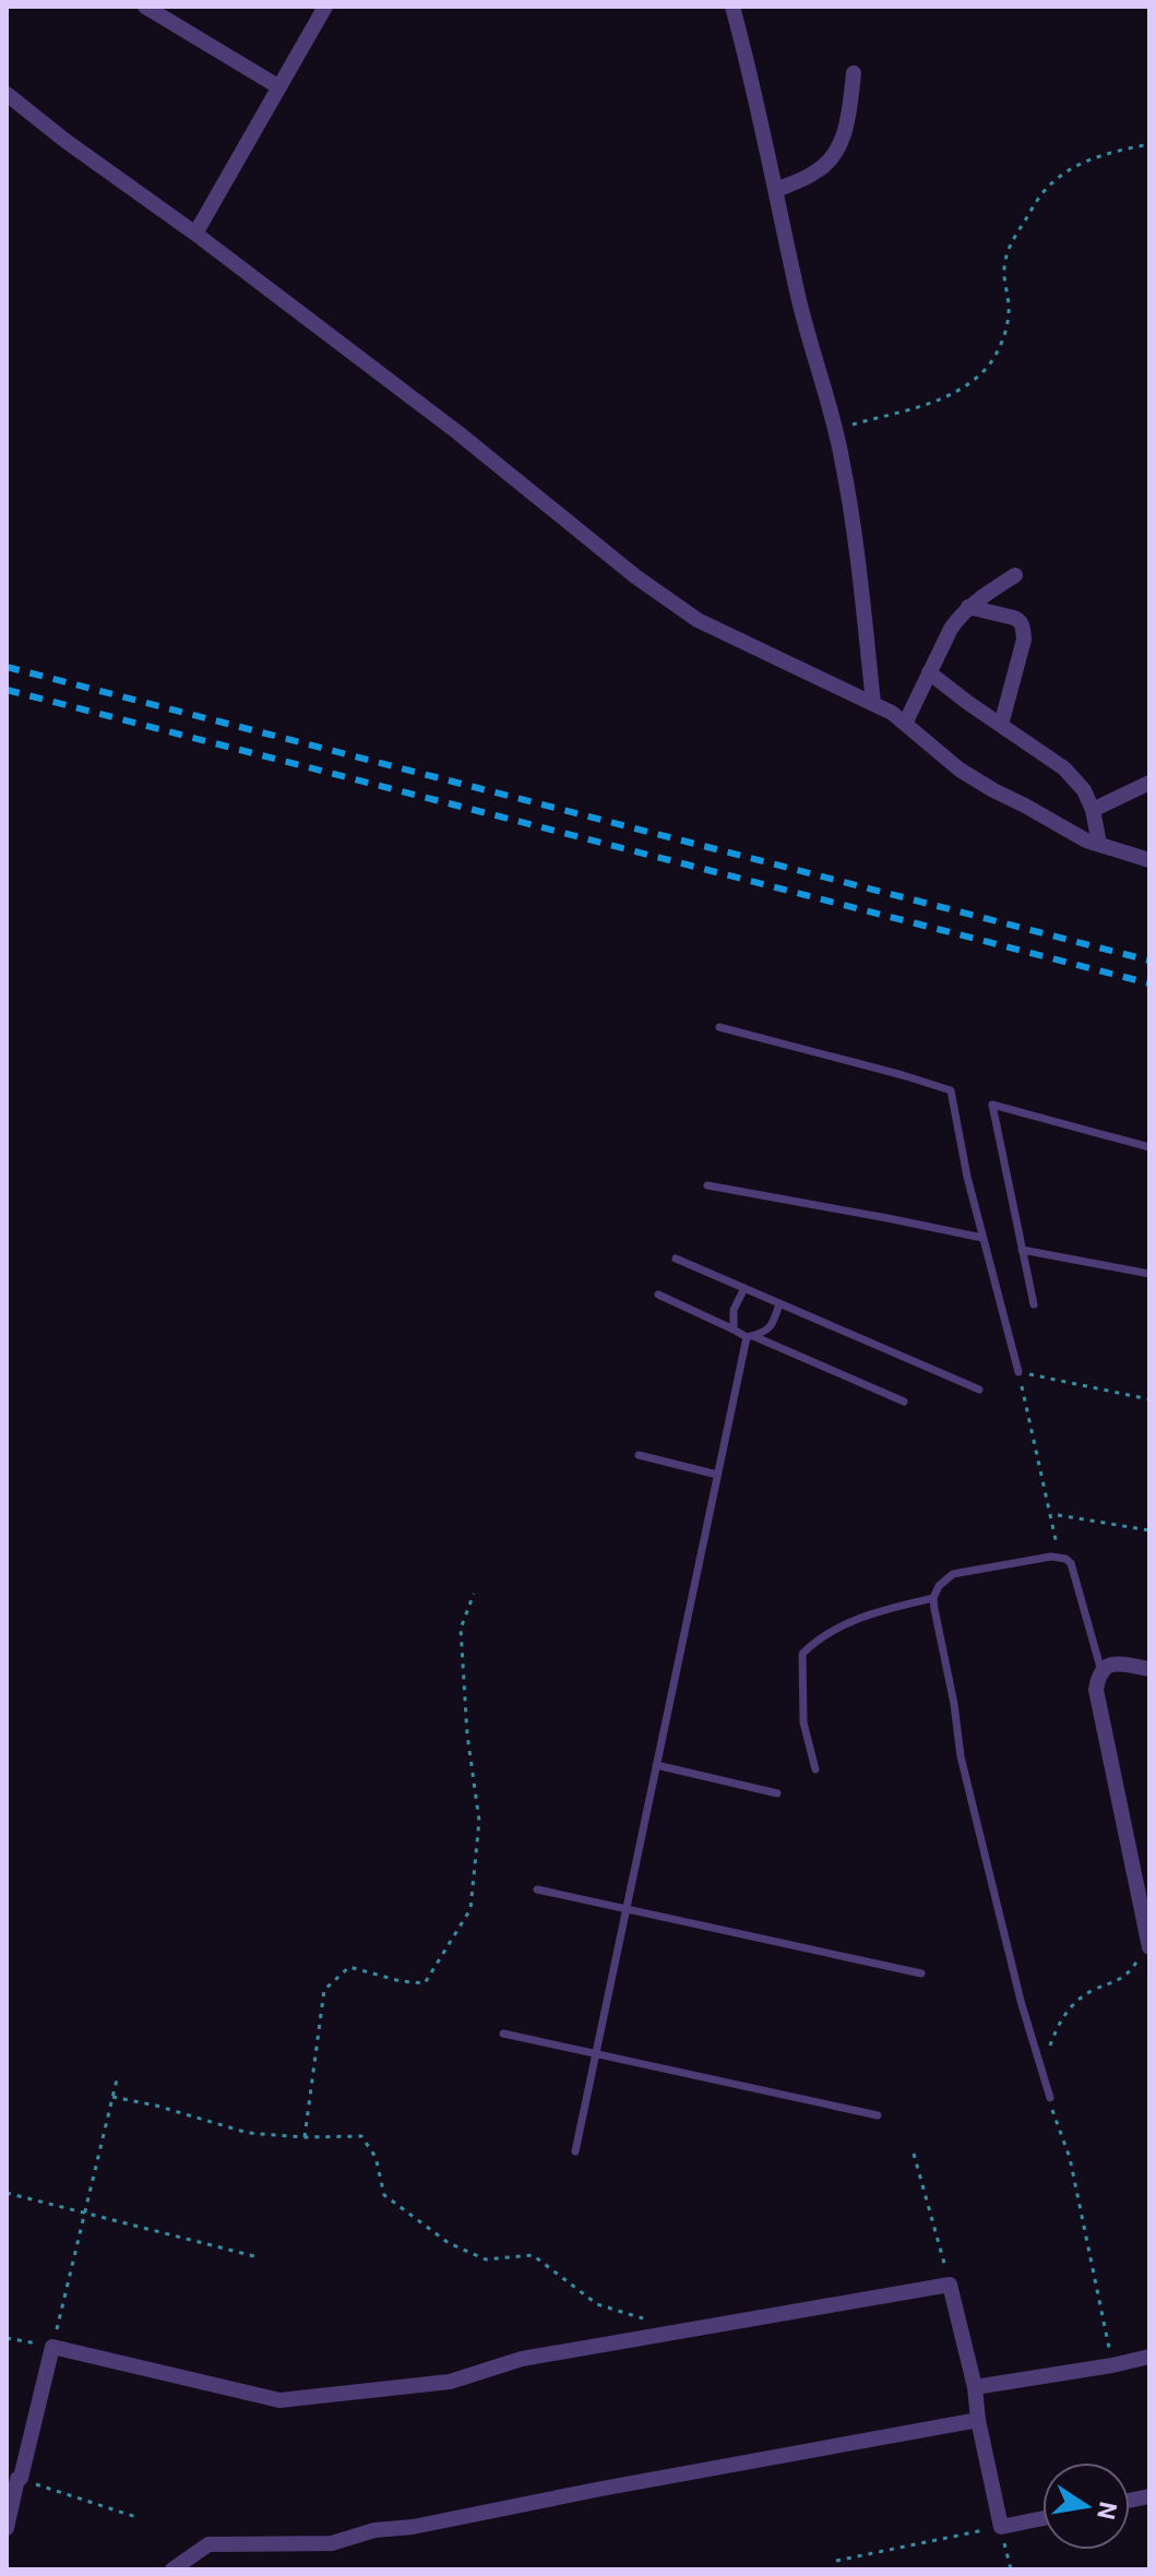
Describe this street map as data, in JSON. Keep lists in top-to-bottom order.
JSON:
{
  "north": "right"
}
